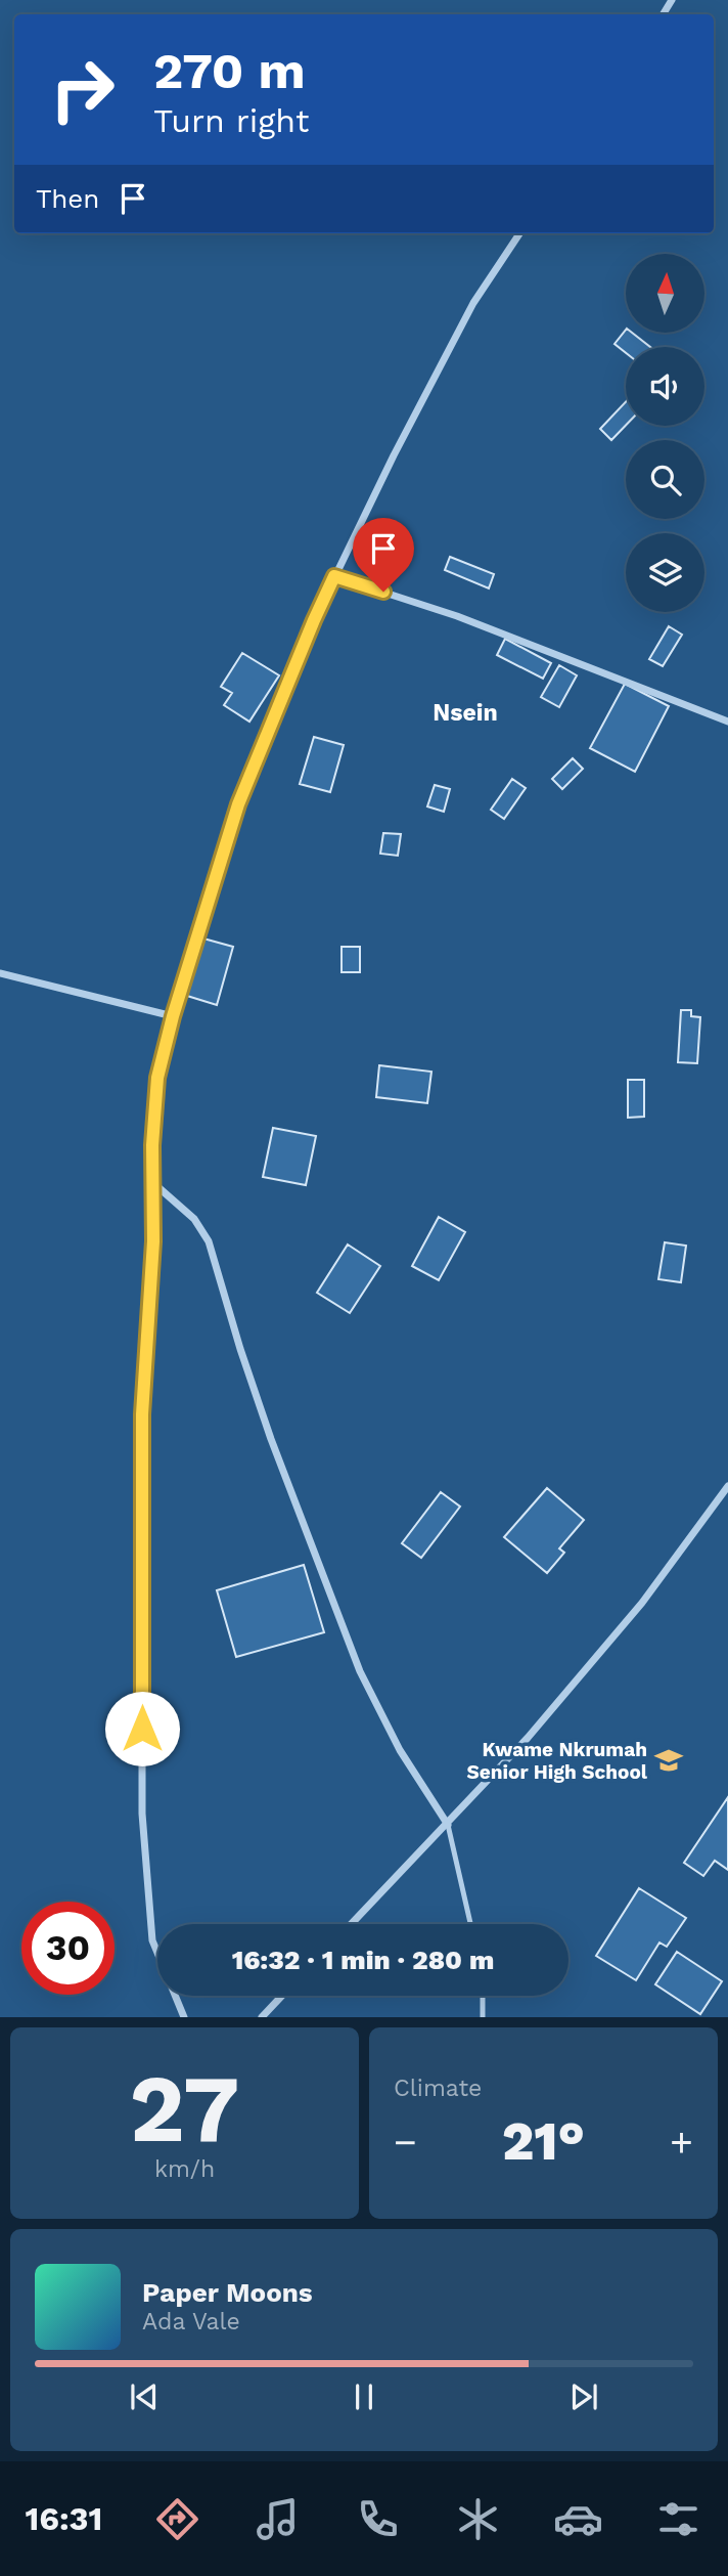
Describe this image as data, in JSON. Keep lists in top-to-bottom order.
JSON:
{
  "districts": ["Nsein"],
  "places": {
    "school or university": ["Kwame Nkrumah Senior High School"]
  },
  "north": "top",
  "page": {
    "turn": ["270 m", "Turn right"],
    "then": "Then",
    "limit": "30",
    "trip": "16:32 · 1 min · 280 m",
    "tile": [
      ["27", "km/h"],
      "Climate"
    ],
    "heat": ["−", "21°", "+"],
    "song": ["Paper Moons", "Ada Vale"],
    "tabs": "16:31"
  }
}
